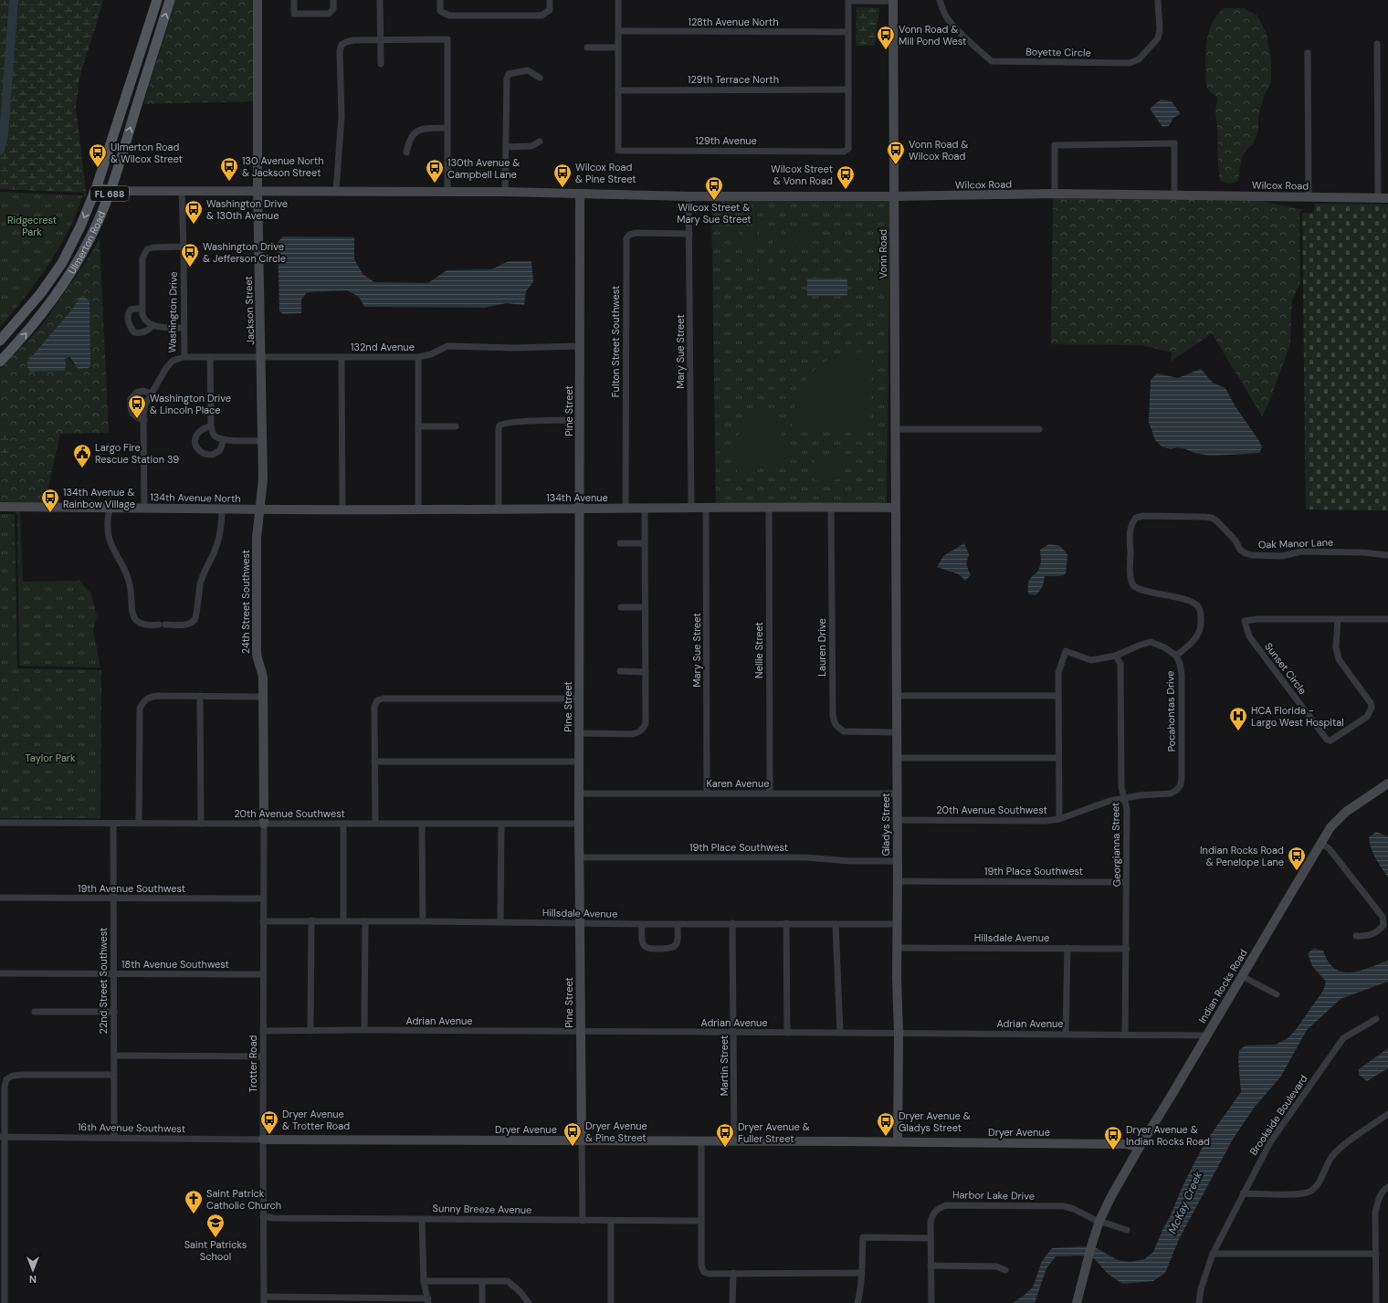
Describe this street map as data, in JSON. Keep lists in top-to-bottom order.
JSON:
{
  "streets": {
    "main road": ["FL 688", "Ulmerton Road"],
    "street": [
      "128th Avenue North",
      "Boyette Circle",
      "129th Terrace North",
      "129th Avenue",
      "Wilcox Road",
      "Vonn Road",
      "Jackson Street",
      "Washington Drive",
      "Fulton Street Southwest",
      "132nd Avenue",
      "Mary Sue Street",
      "Pine Street",
      "134th Avenue North",
      "134th Avenue",
      "Oak Manor Lane",
      "24th Street Southwest",
      "Lauren Drive",
      "Nellie Street",
      "Sunset Circle",
      "Pocahontas Drive",
      "Karen Avenue",
      "20th Avenue Southwest",
      "Gladys Street",
      "Georgianna Street",
      "19th Place Southwest",
      "19th Avenue Southwest",
      "Hillsdale Avenue",
      "18th Avenue Southwest",
      "22nd Street Southwest",
      "Indian Rocks Road",
      "Adrian Avenue",
      "Trotter Road",
      "Martin Street",
      "Brookside Boulevard",
      "16th Avenue Southwest",
      "Dryer Avenue",
      "Harbor Lake Drive",
      "Sunny Breeze Avenue"
    ]
  },
  "crossings": [
    ["129th Terrace North", "129th Avenue"],
    ["Wilcox Road", "Ulmerton Road"],
    ["Wilcox Road", "Vonn Road"],
    ["Wilcox Road", "Jackson Street"],
    ["Wilcox Road", "Washington Drive"],
    ["Wilcox Road", "Mary Sue Street"],
    ["Wilcox Road", "Pine Street"],
    ["Vonn Road", "134th Avenue"],
    ["Vonn Road", "Gladys Street"],
    ["Jackson Street", "132nd Avenue"],
    ["Jackson Street", "134th Avenue North"],
    ["Jackson Street", "134th Avenue"],
    ["Jackson Street", "24th Street Southwest"],
    ["Washington Drive", "132nd Avenue"],
    ["Washington Drive", "134th Avenue North"],
    ["Fulton Street Southwest", "Mary Sue Street"],
    ["Fulton Street Southwest", "134th Avenue"],
    ["132nd Avenue", "Pine Street"],
    ["Mary Sue Street", "134th Avenue"],
    ["Mary Sue Street", "Karen Avenue"],
    ["Pine Street", "134th Avenue"],
    ["Pine Street", "Karen Avenue"],
    ["Pine Street", "20th Avenue Southwest"],
    ["Pine Street", "19th Place Southwest"],
    ["Pine Street", "Hillsdale Avenue"],
    ["Pine Street", "Adrian Avenue"],
    ["Pine Street", "Dryer Avenue"],
    ["Pine Street", "Sunny Breeze Avenue"],
    ["134th Avenue North", "134th Avenue"],
    ["134th Avenue North", "24th Street Southwest"],
    ["134th Avenue", "24th Street Southwest"],
    ["134th Avenue", "Lauren Drive"],
    ["134th Avenue", "Nellie Street"],
    ["134th Avenue", "Gladys Street"],
    ["Oak Manor Lane", "Pocahontas Drive"],
    ["24th Street Southwest", "20th Avenue Southwest"],
    ["24th Street Southwest", "Trotter Road"],
    ["Lauren Drive", "Gladys Street"],
    ["Nellie Street", "Karen Avenue"],
    ["Pocahontas Drive", "20th Avenue Southwest"],
    ["Pocahontas Drive", "Georgianna Street"],
    ["Karen Avenue", "Gladys Street"],
    ["20th Avenue Southwest", "Gladys Street"],
    ["20th Avenue Southwest", "Georgianna Street"],
    ["20th Avenue Southwest", "22nd Street Southwest"],
    ["20th Avenue Southwest", "Trotter Road"],
    ["Gladys Street", "19th Place Southwest"],
    ["Gladys Street", "Hillsdale Avenue"],
    ["Gladys Street", "Adrian Avenue"],
    ["Gladys Street", "Dryer Avenue"],
    ["Georgianna Street", "19th Place Southwest"],
    ["Georgianna Street", "Hillsdale Avenue"],
    ["Georgianna Street", "Adrian Avenue"],
    ["19th Avenue Southwest", "22nd Street Southwest"],
    ["19th Avenue Southwest", "Trotter Road"],
    ["Hillsdale Avenue", "Trotter Road"],
    ["Hillsdale Avenue", "Martin Street"],
    ["18th Avenue Southwest", "22nd Street Southwest"],
    ["18th Avenue Southwest", "Trotter Road"],
    ["22nd Street Southwest", "16th Avenue Southwest"],
    ["Indian Rocks Road", "Adrian Avenue"],
    ["Indian Rocks Road", "Dryer Avenue"],
    ["Indian Rocks Road", "Harbor Lake Drive"],
    ["Adrian Avenue", "Trotter Road"],
    ["Adrian Avenue", "Martin Street"],
    ["Trotter Road", "16th Avenue Southwest"],
    ["Trotter Road", "Dryer Avenue"],
    ["Trotter Road", "Sunny Breeze Avenue"],
    ["Martin Street", "Dryer Avenue"],
    ["16th Avenue Southwest", "Dryer Avenue"]
  ],
  "water": ["McKay Creek"],
  "parks": ["Ridgecrest Park", "Taylor Park"],
  "places": {
    "bus stop": [
      "Vonn Road & Mill Pond West",
      "Vonn Road & Wilcox Road",
      "Ulmerton Road & Wilcox Street",
      "130 Avenue North & Jackson Street",
      "130th Avenue & Campbell Lane",
      "Wilcox Road & Pine Street",
      "Wilcox Street & Vonn Road",
      "Wilcox Street & Mary Sue Street",
      "Washington Drive & 130th Avenue",
      "Washington Drive & Jefferson Circle",
      "Washington Drive & Lincoln Place",
      "134th Avenue & Rainbow Village",
      "Indian Rocks Road & Penelope Lane",
      "Dryer Avenue & Trotter Road",
      "Dryer Avenue & Gladys Street",
      "Dryer Avenue & Pine Street",
      "Dryer Avenue & Fuller Street",
      "Dryer Avenue & Indian Rocks Road"
    ],
    "public building": ["Largo Fire Rescue Station 39"],
    "hospital": ["HCA Florida - Largo West Hospital"],
    "church": ["Saint Patrick Catholic Church"],
    "school or university": ["Saint Patricks School"]
  },
  "north": "bottom"
}
